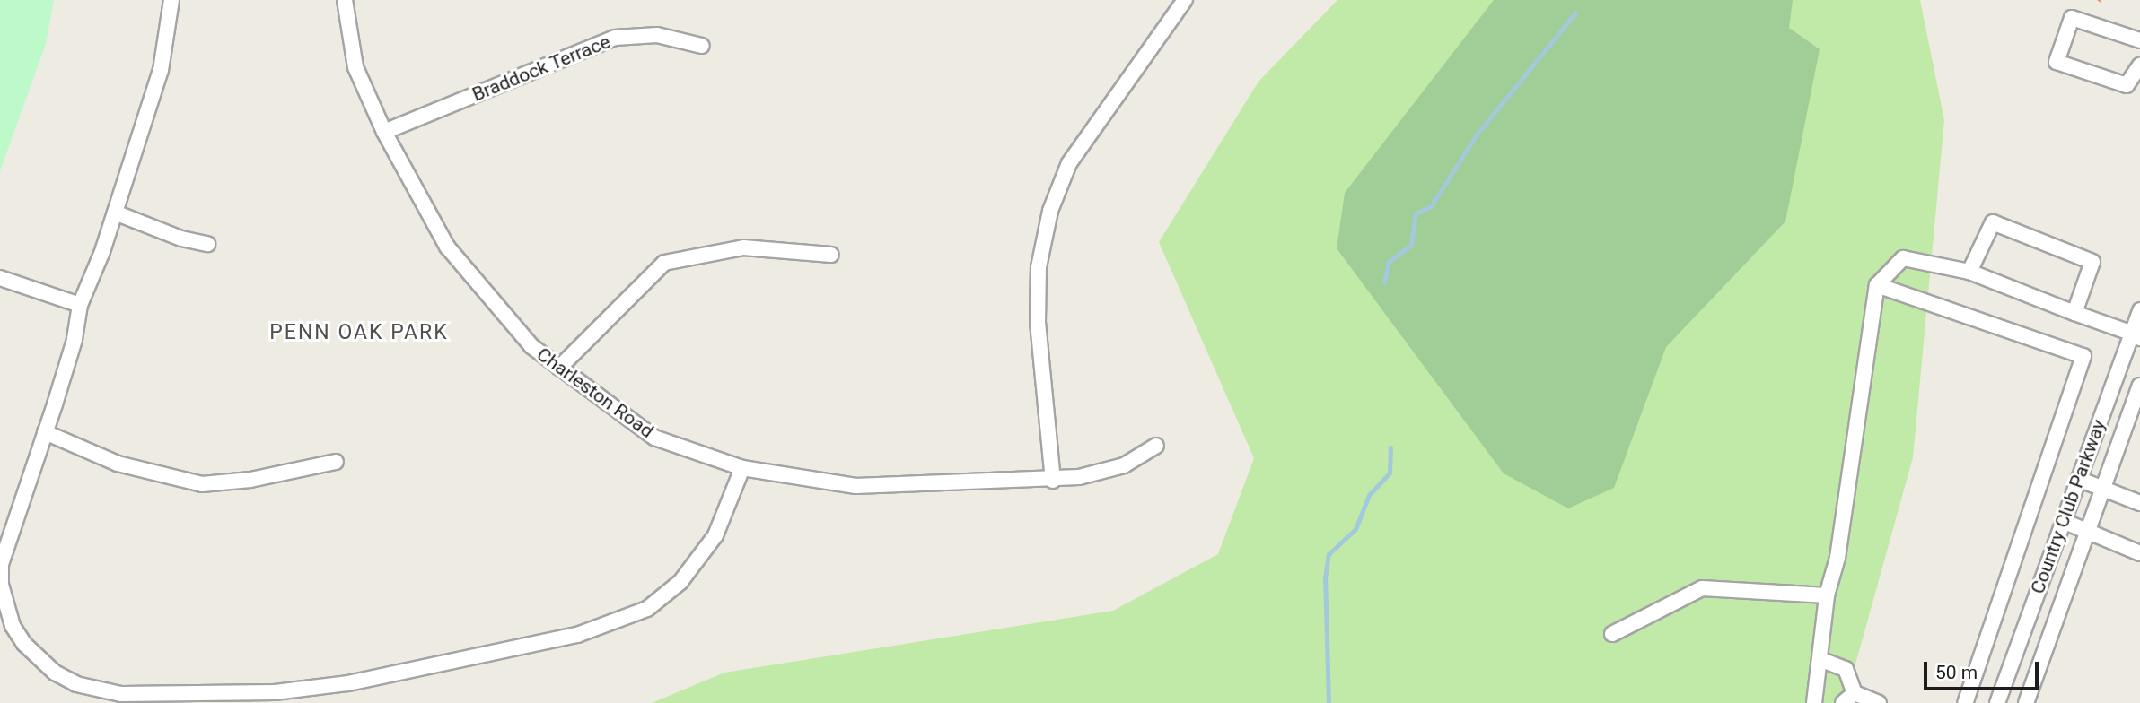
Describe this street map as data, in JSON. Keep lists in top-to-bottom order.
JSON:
{
  "streets": {
    "street": ["Braddock Terrace", "Charleston Road", "Country Club Parkway"]
  },
  "crossings": [
    ["Braddock Terrace", "Charleston Road"]
  ],
  "districts": ["PENN OAK PARK"],
  "scale_bar": "50 m"
}
